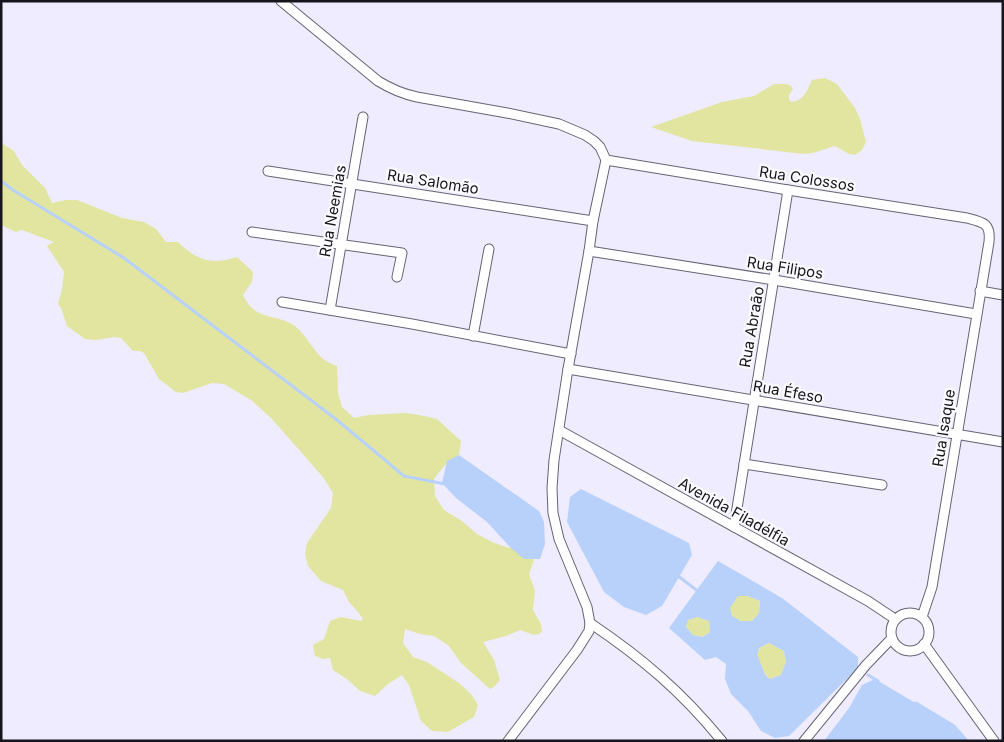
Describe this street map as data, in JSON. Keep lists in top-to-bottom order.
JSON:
{
  "streets": {
    "street": [
      "Rua Colossos",
      "Rua Salomão",
      "Rua Neemias",
      "Rua Filipos",
      "Rua Abraão",
      "Rua Éfeso",
      "Rua Isaque",
      "Avenida Filadélfia"
    ]
  },
  "crossings": [
    ["Rua Colossos", "Rua Abraão"],
    ["Rua Colossos", "Rua Isaque"],
    ["Rua Salomão", "Rua Neemias"],
    ["Rua Filipos", "Rua Abraão"],
    ["Rua Filipos", "Rua Isaque"],
    ["Rua Abraão", "Rua Éfeso"],
    ["Rua Abraão", "Avenida Filadélfia"],
    ["Rua Éfeso", "Rua Isaque"],
    ["Rua Isaque", "Avenida Filadélfia"]
  ]
}
